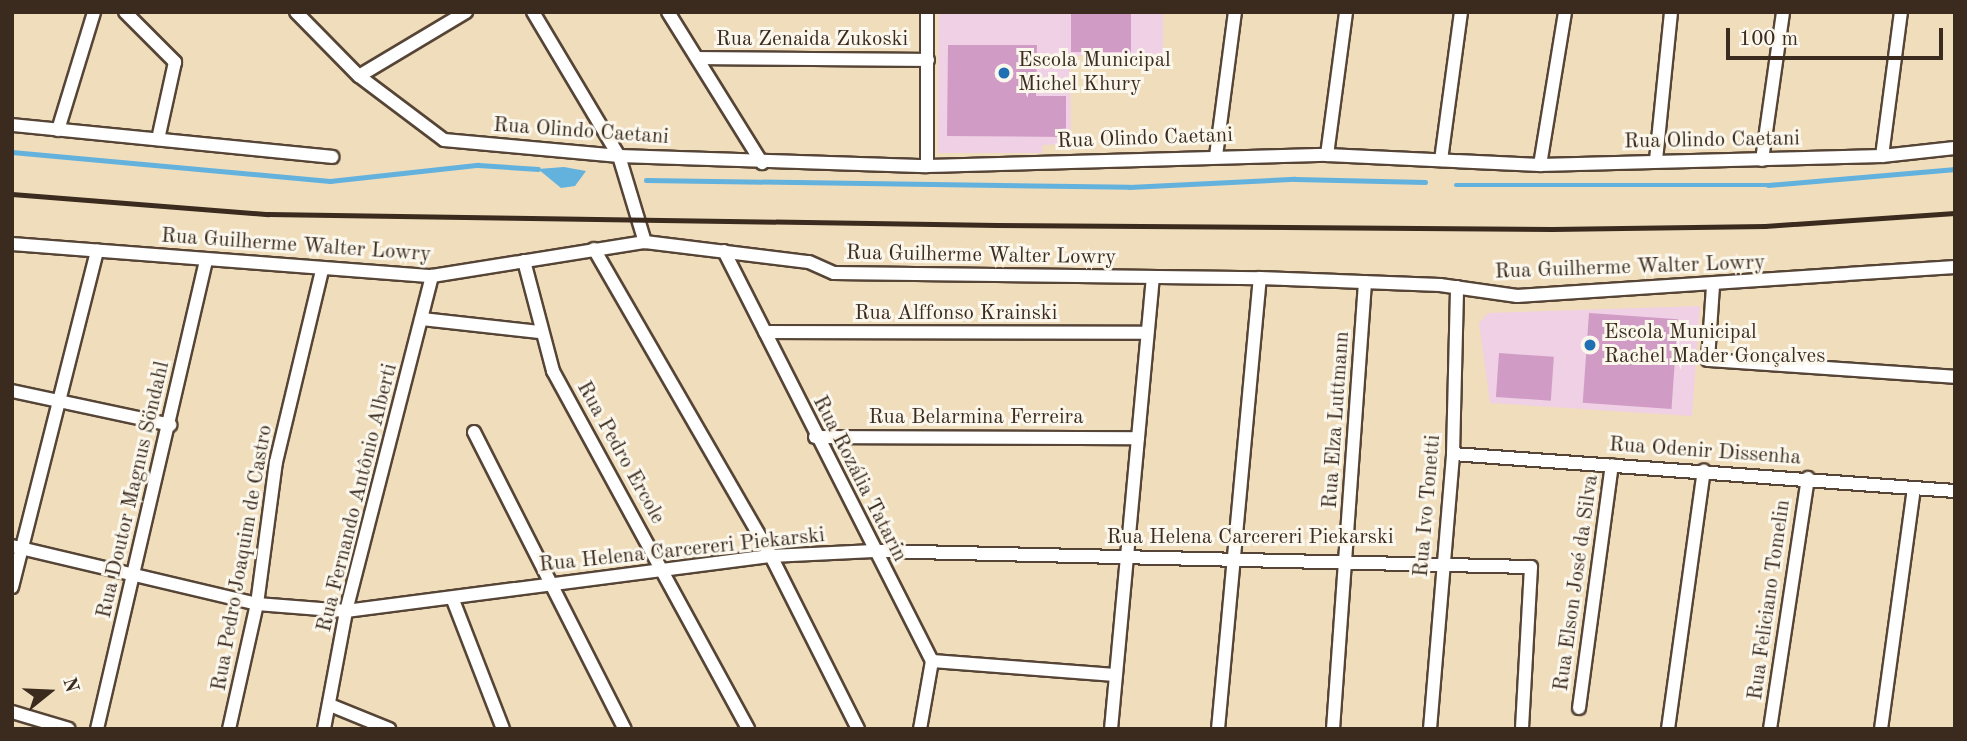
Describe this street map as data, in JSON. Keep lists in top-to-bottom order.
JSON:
{
  "streets": {
    "street": [
      "Rua Zenaida Zukoski",
      "Rua Olindo Caetani",
      "Rua Guilherme Walter Lowry",
      "Rua Alffonso Krainski",
      "Rua Belarmina Ferreira",
      "Rua Elza Luttmann",
      "Rua Odenir Dissenha",
      "Rua Pedro Ercole",
      "Rua Rozália Tatarin",
      "Rua Doutor Magnus Söndahl",
      "Rua Fernando Antônio Alberti",
      "Rua Ivo Tonetti",
      "Rua Helena Carcereri Piekarski",
      "Rua Pedro Joaquim de Castro",
      "Rua Elson José da Silva",
      "Rua Feliciano Tomelin"
    ]
  },
  "crossings": [
    ["Rua Guilherme Walter Lowry", "Rua Elza Luttmann"],
    ["Rua Guilherme Walter Lowry", "Rua Pedro Ercole"],
    ["Rua Guilherme Walter Lowry", "Rua Rozália Tatarin"],
    ["Rua Guilherme Walter Lowry", "Rua Doutor Magnus Söndahl"],
    ["Rua Guilherme Walter Lowry", "Rua Fernando Antônio Alberti"],
    ["Rua Guilherme Walter Lowry", "Rua Ivo Tonetti"],
    ["Rua Guilherme Walter Lowry", "Rua Pedro Joaquim de Castro"],
    ["Rua Alffonso Krainski", "Rua Rozália Tatarin"],
    ["Rua Belarmina Ferreira", "Rua Rozália Tatarin"],
    ["Rua Elza Luttmann", "Rua Helena Carcereri Piekarski"],
    ["Rua Odenir Dissenha", "Rua Ivo Tonetti"],
    ["Rua Odenir Dissenha", "Rua Elson José da Silva"],
    ["Rua Odenir Dissenha", "Rua Feliciano Tomelin"],
    ["Rua Pedro Ercole", "Rua Helena Carcereri Piekarski"],
    ["Rua Rozália Tatarin", "Rua Helena Carcereri Piekarski"],
    ["Rua Doutor Magnus Söndahl", "Rua Helena Carcereri Piekarski"],
    ["Rua Fernando Antônio Alberti", "Rua Helena Carcereri Piekarski"],
    ["Rua Ivo Tonetti", "Rua Helena Carcereri Piekarski"],
    ["Rua Helena Carcereri Piekarski", "Rua Pedro Joaquim de Castro"]
  ],
  "places": ["Escola Municipal Michel Khury", "Escola Municipal Rachel Mader Gonçalves"],
  "scale_bar": "100 m",
  "north": "right"
}
